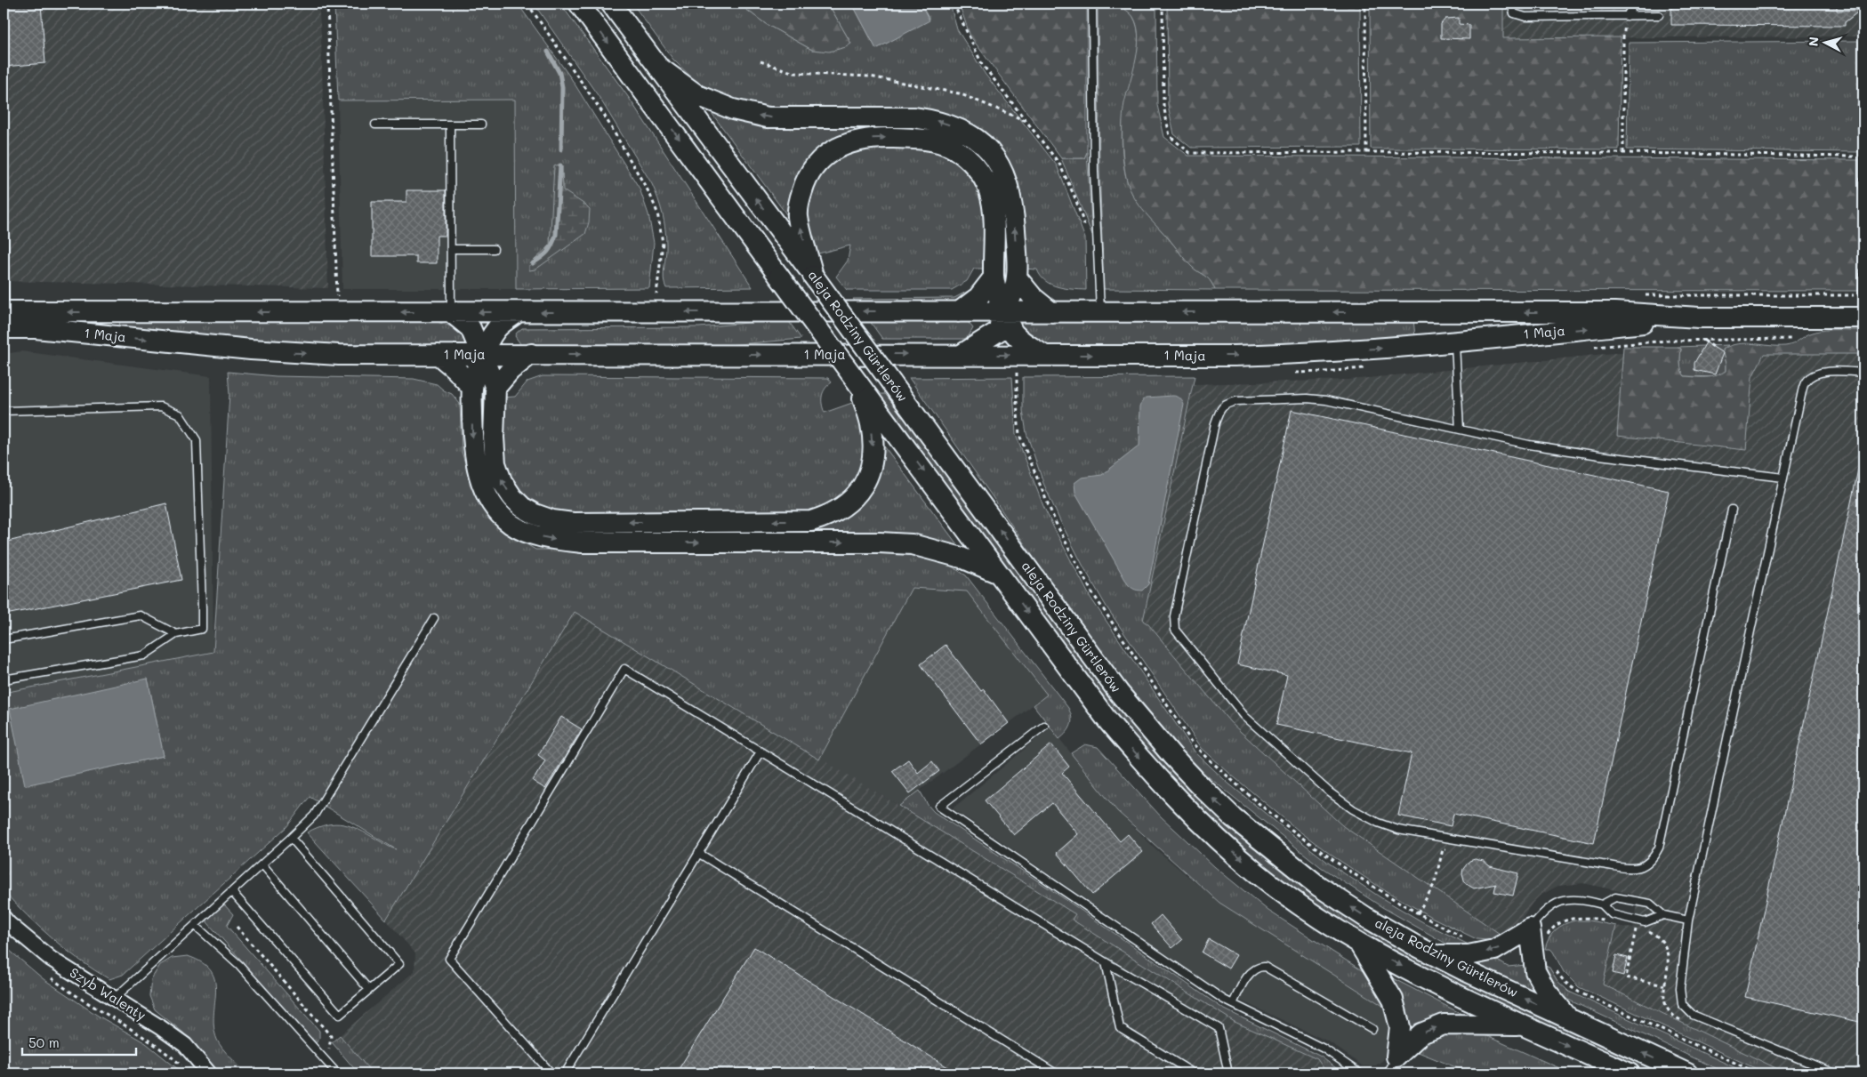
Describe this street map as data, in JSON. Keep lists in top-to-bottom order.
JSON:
{
  "streets": {
    "main road": ["1 Maja", "aleja Rodziny Gürtlerów"],
    "street": ["Szyb Walenty"]
  },
  "scale_bar": "50 m",
  "north": "left"
}
